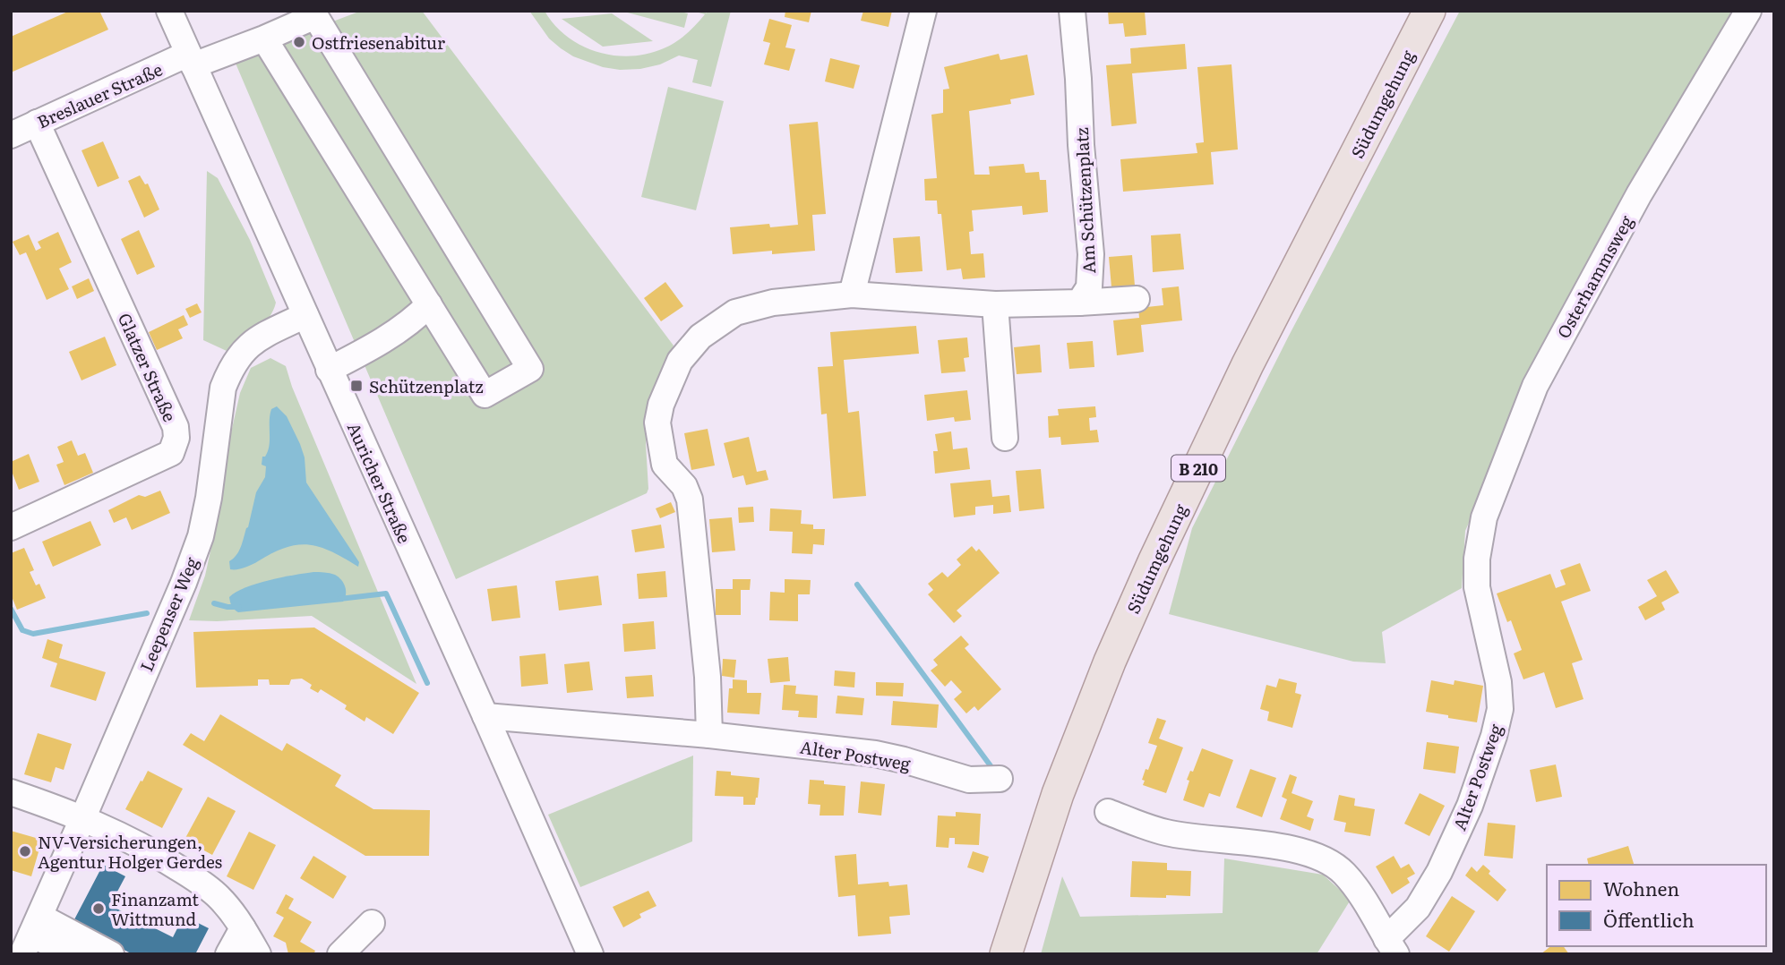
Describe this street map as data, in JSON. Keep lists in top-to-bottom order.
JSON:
{
  "streets": {
    "main road": ["Südumgehung", "B 210"],
    "street": [
      "Breslauer Straße",
      "Am Schützenplatz",
      "Osterhammsweg",
      "Glatzer Straße",
      "Auricher Straße",
      "Leepenser Weg",
      "Alter Postweg"
    ]
  },
  "crossings": [
    ["Breslauer Straße", "Glatzer Straße"],
    ["Breslauer Straße", "Auricher Straße"],
    ["Osterhammsweg", "Alter Postweg"],
    ["Auricher Straße", "Leepenser Weg"],
    ["Auricher Straße", "Alter Postweg"]
  ],
  "places": {
    "other": ["Ostfriesenabitur", "NV-Versicherungen, Agentur Holger Gerdes", "Finanzamt Wittmund"],
    "transit": ["Schützenplatz"]
  },
  "legend": ["Wohnen", "Öffentlich"]
}
